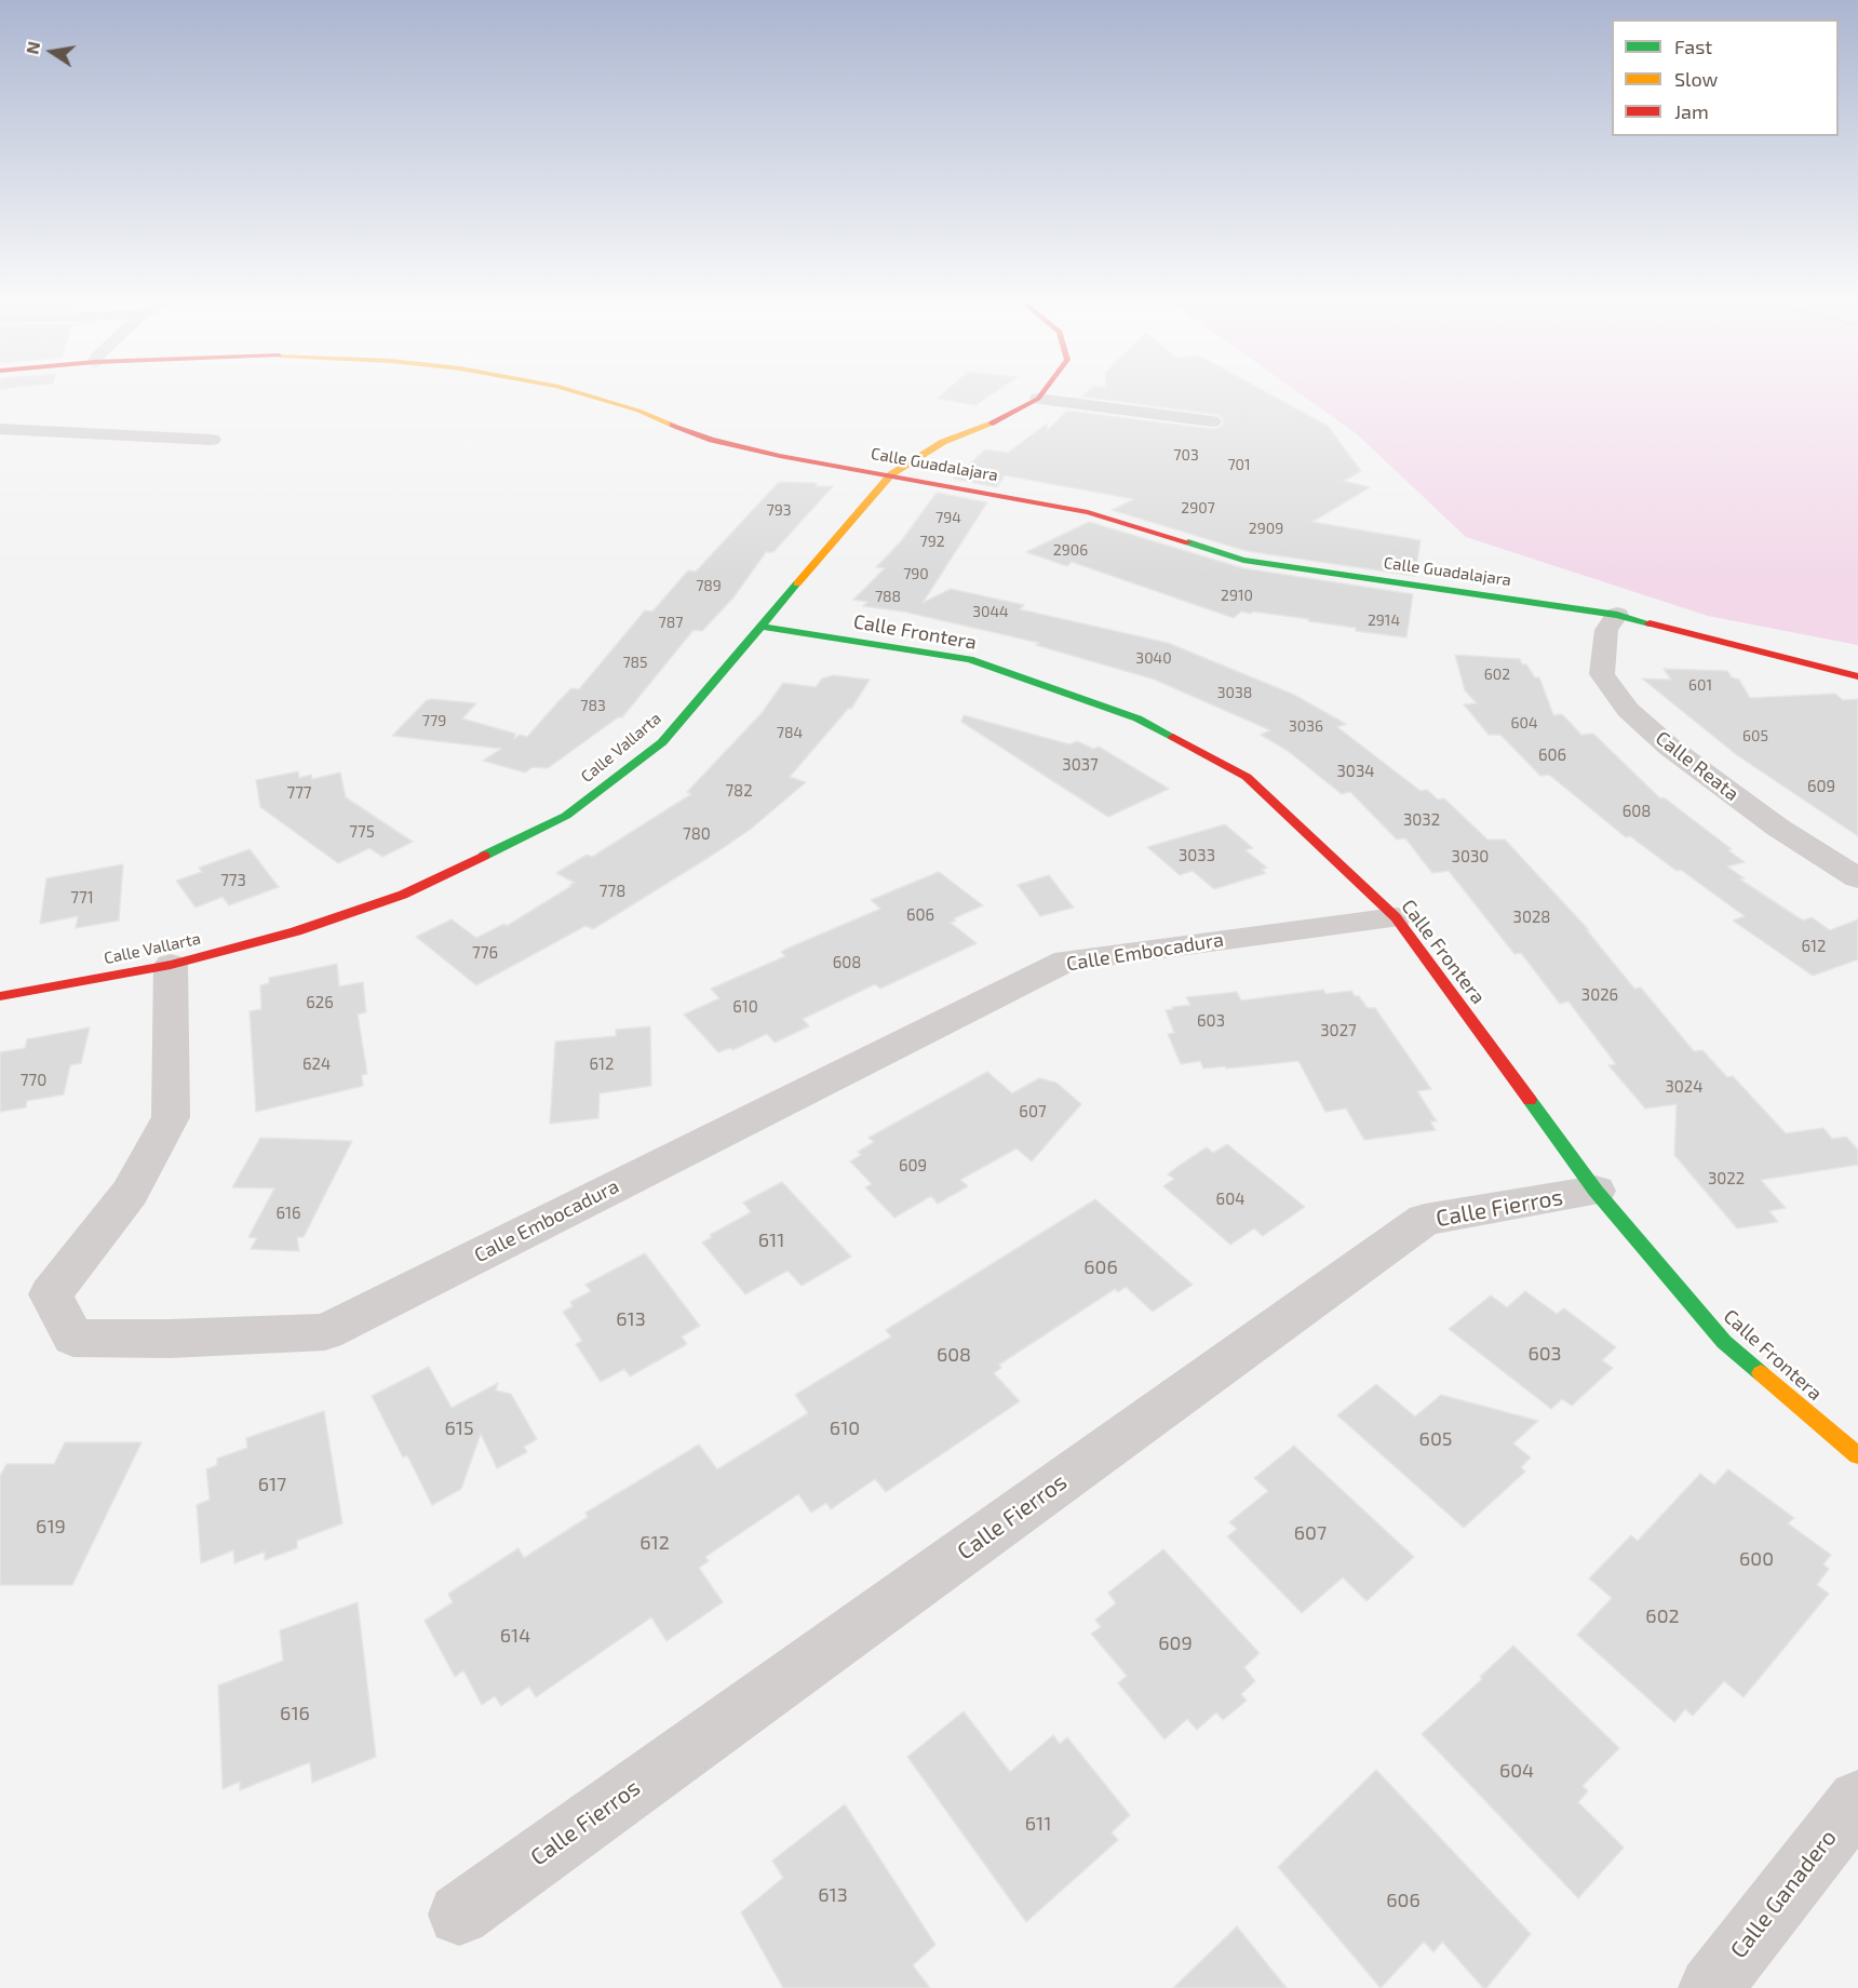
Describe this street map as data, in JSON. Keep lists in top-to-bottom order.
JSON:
{
  "streets": {
    "street": [
      "Calle Guadalajara",
      "Calle Frontera",
      "Calle Vallarta",
      "Calle Reata",
      "Calle Embocadura",
      "Calle Fierros",
      "Calle Ganadero"
    ]
  },
  "crossings": [
    ["Calle Guadalajara", "Calle Vallarta"],
    ["Calle Guadalajara", "Calle Reata"],
    ["Calle Frontera", "Calle Vallarta"],
    ["Calle Frontera", "Calle Embocadura"],
    ["Calle Frontera", "Calle Fierros"],
    ["Calle Vallarta", "Calle Embocadura"]
  ],
  "house_numbers": [
    "703",
    "701",
    "2907",
    "793",
    "794",
    "2909",
    "792",
    "2906",
    "790",
    "789",
    "2910",
    "788",
    "3044",
    "2914",
    "787",
    "3040",
    "785",
    "602",
    "601",
    "3038",
    "783",
    "779",
    "604",
    "3036",
    "784",
    "605",
    "606",
    "3037",
    "3034",
    "609",
    "782",
    "777",
    "608",
    "3032",
    "775",
    "780",
    "3033",
    "3030",
    "773",
    "778",
    "771",
    "606",
    "3028",
    "612",
    "776",
    "608",
    "3026",
    "626",
    "610",
    "603",
    "3027",
    "624",
    "612",
    "770",
    "3024",
    "607",
    "609",
    "3022",
    "604",
    "616",
    "611",
    "606",
    "613",
    "603",
    "608",
    "615",
    "610",
    "605",
    "617",
    "619",
    "607",
    "612",
    "600",
    "602",
    "614",
    "609",
    "616",
    "604",
    "611",
    "613",
    "606"
  ],
  "legend": ["Fast", "Slow", "Jam"],
  "north": "left"
}
